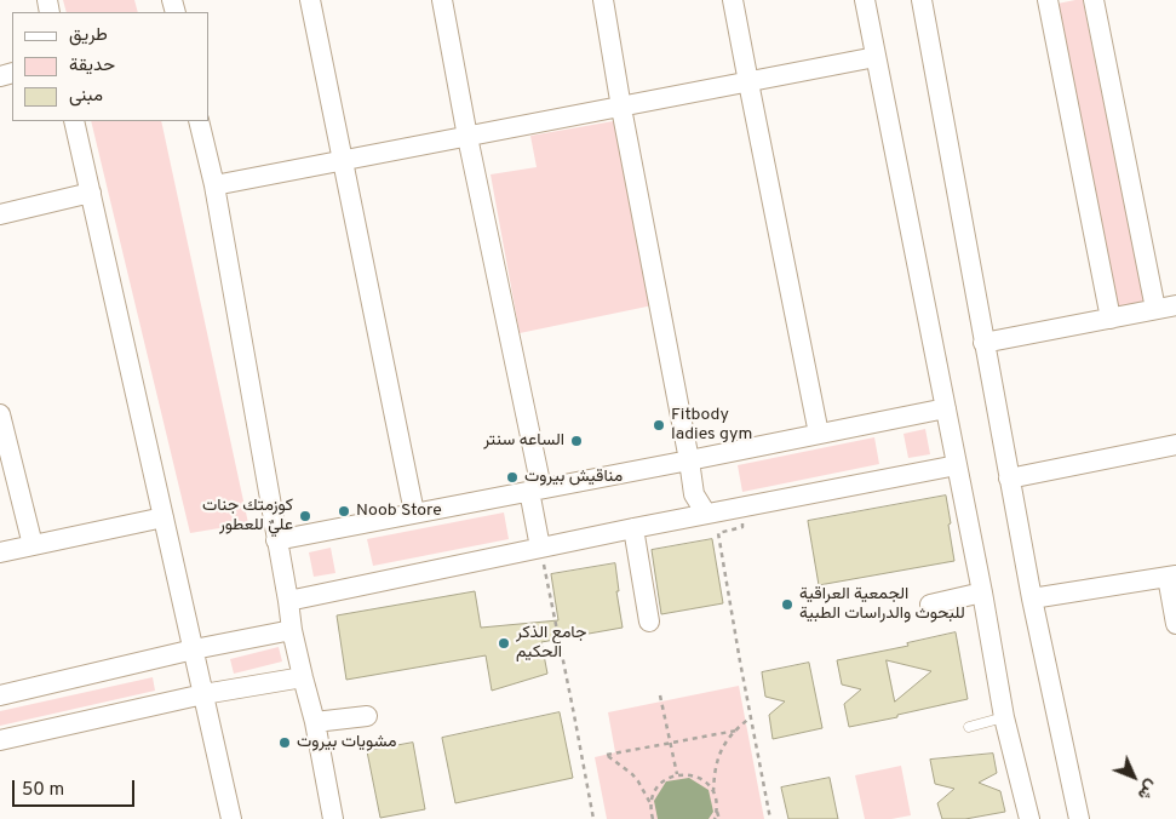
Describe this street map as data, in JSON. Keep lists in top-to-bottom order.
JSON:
{
  "places": [
    "Fitbody ladies gym",
    "الساعه سنتر",
    "مناقيش بيروت",
    "Noob Store",
    "كوزمتك جنات عليٌ للعطور",
    "الجمعية العراقية للبحوث والدراسات الطبية",
    "جامع الذكر الحكيم",
    "مشويات بيروت"
  ],
  "legend": ["طريق", "حديقة", "مبنى"],
  "scale_bar": "50 m",
  "north": "bottom right"
}
